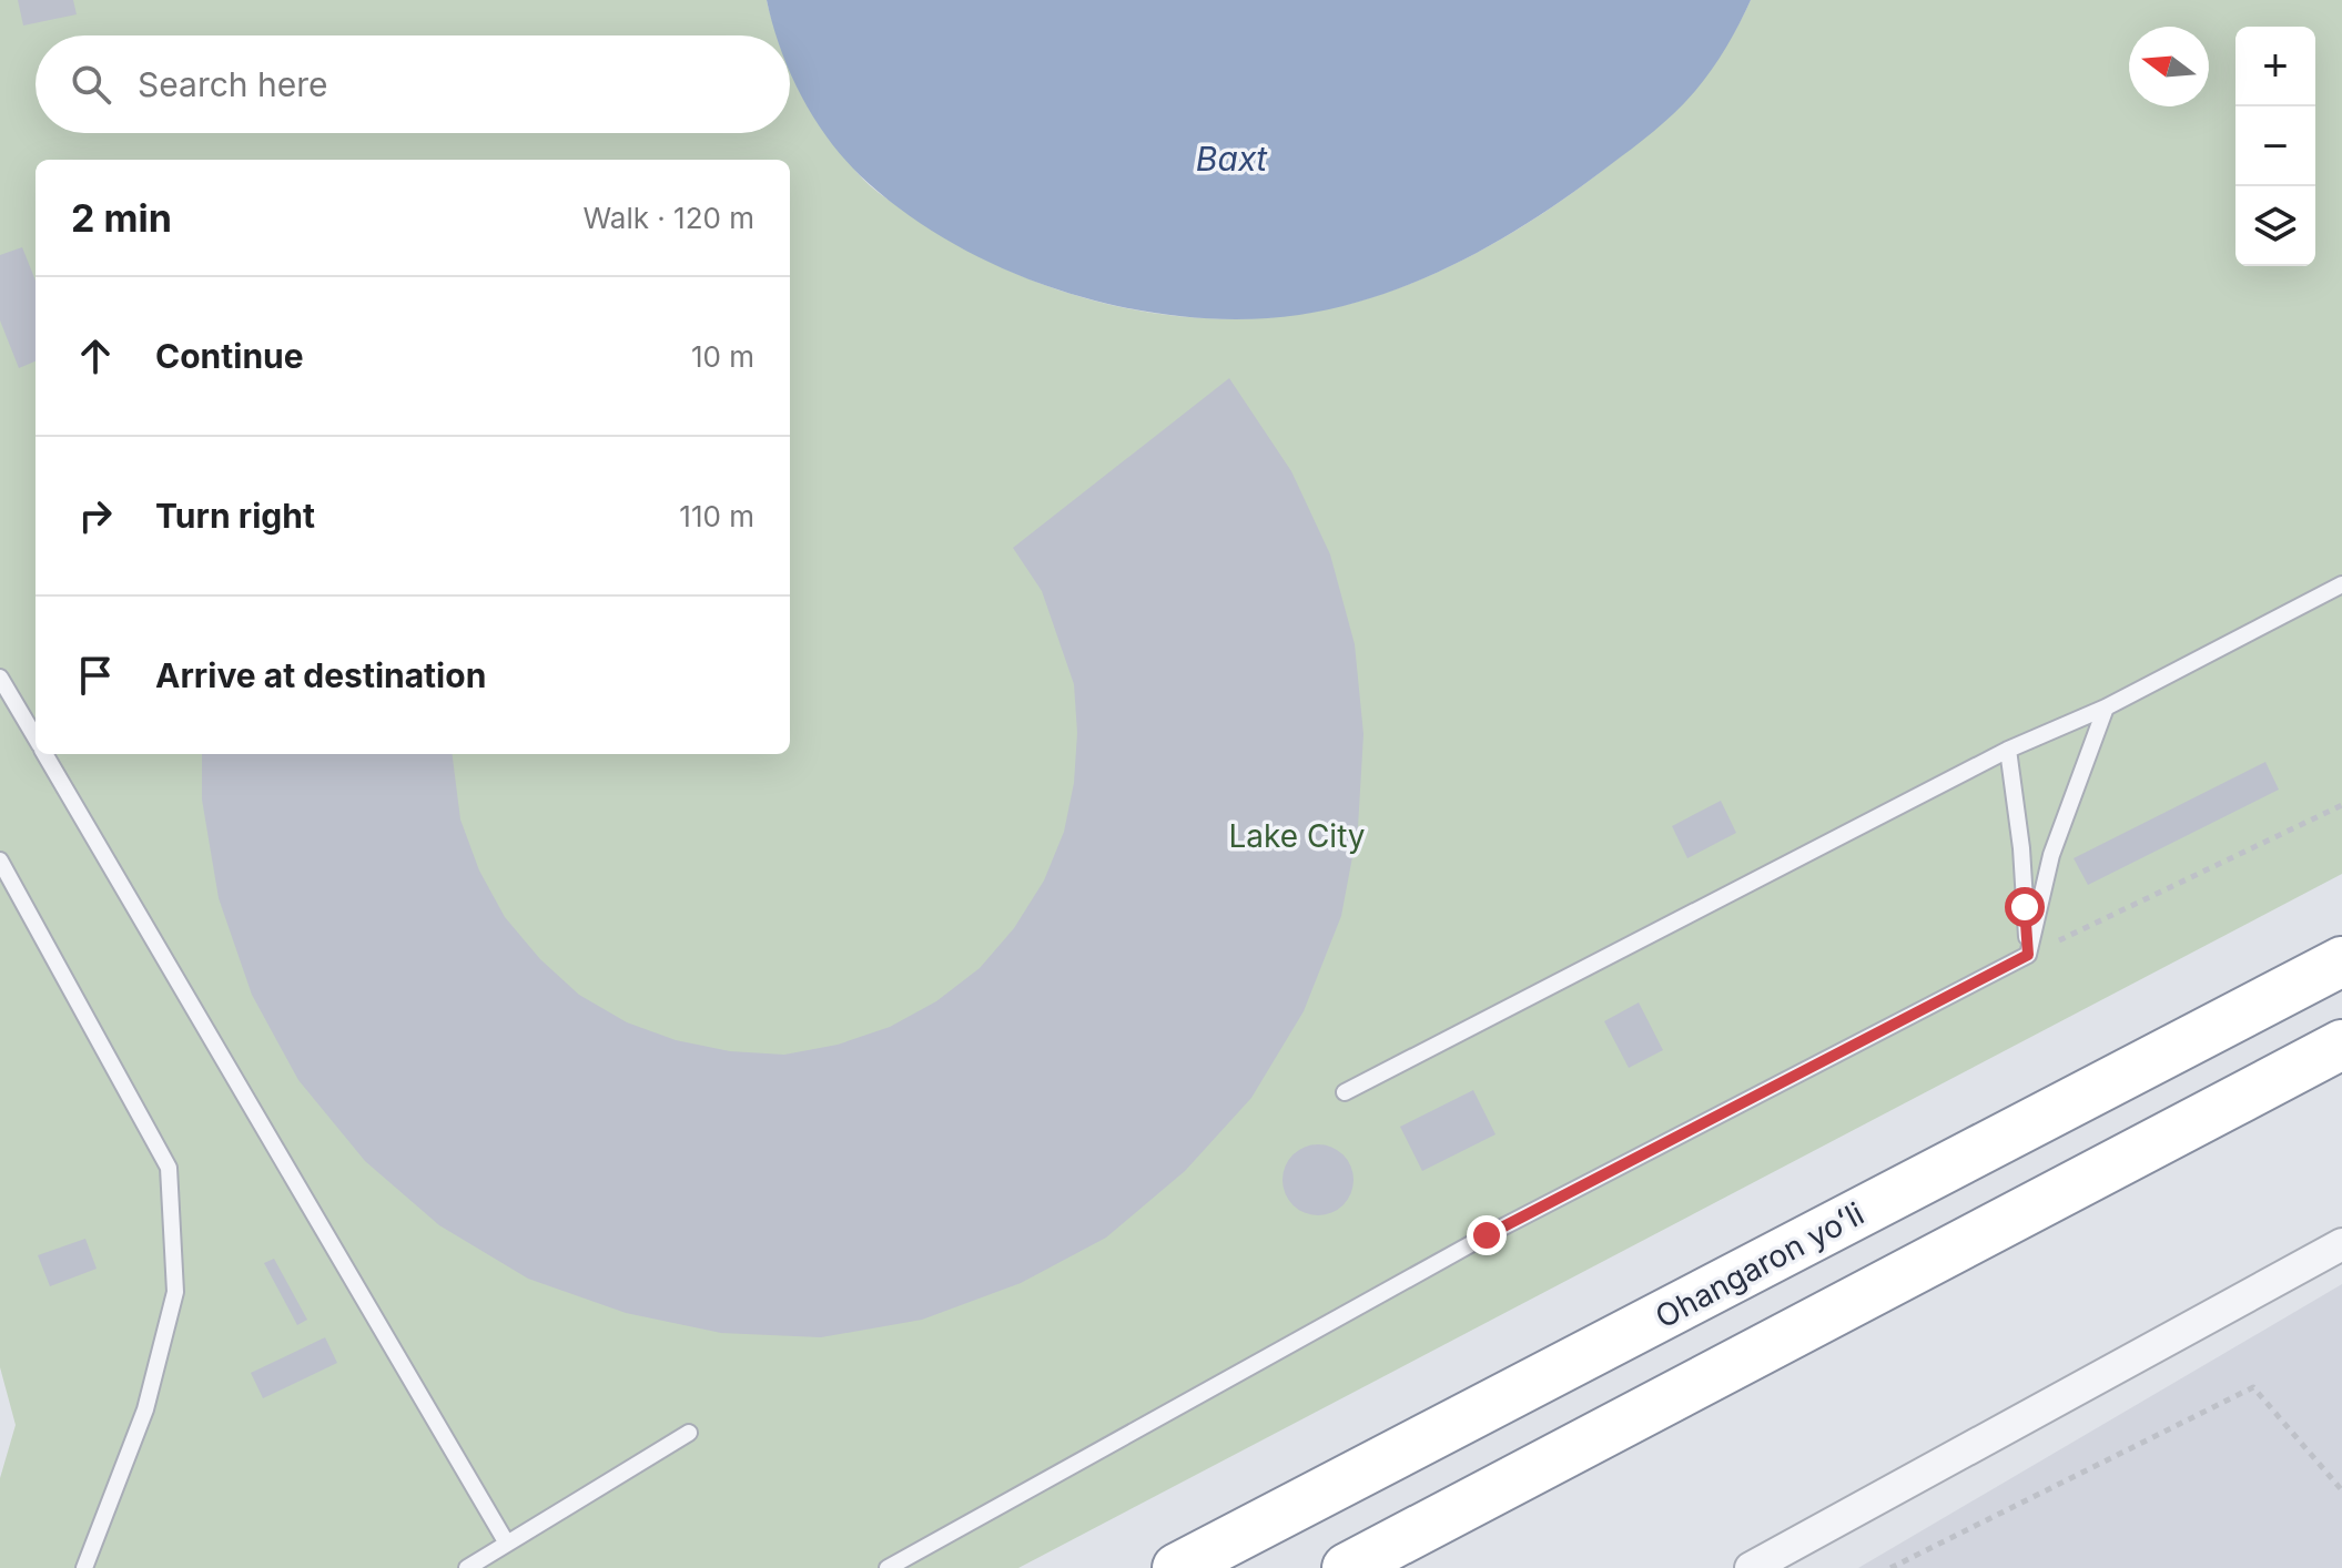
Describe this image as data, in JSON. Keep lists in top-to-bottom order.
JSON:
{
  "streets": {
    "highway": ["Ohangaron yoʻli"]
  },
  "water": ["Baхt"],
  "parks": ["Lake City"],
  "north": "left",
  "page": {
    "map_buttons": ["+", "−"],
    "search": "Search here",
    "heading": ["2 min", "Walk · 120 m"],
    "list": [
      ["Continue", "10 m"],
      ["Turn right", "110 m"],
      "Arrive at destination"
    ]
  }
}
